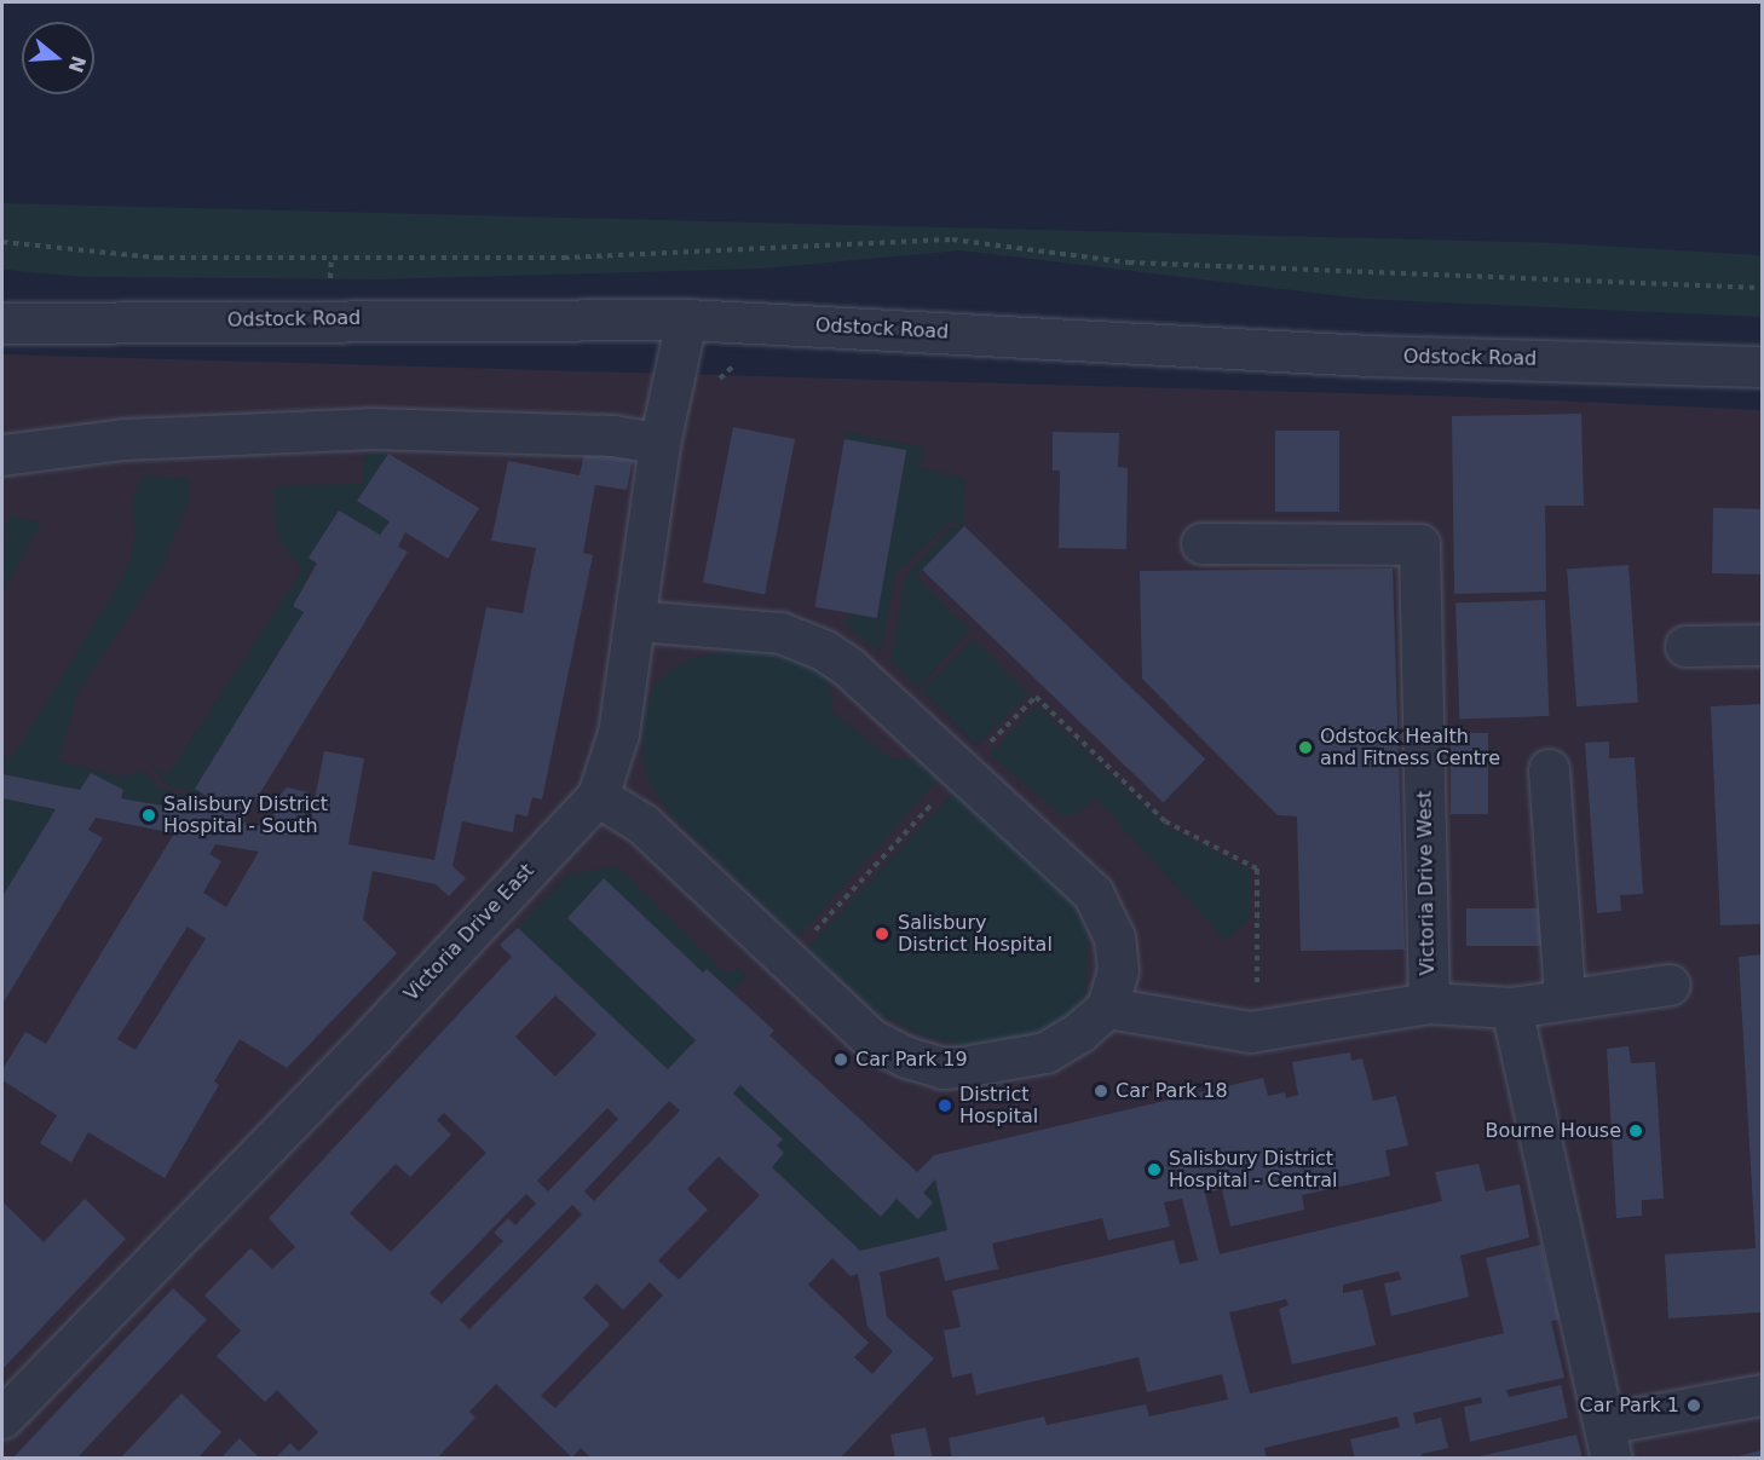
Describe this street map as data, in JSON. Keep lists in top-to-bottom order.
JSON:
{
  "streets": {
    "street": ["Odstock Road", "Victoria Drive West", "Victoria Drive East"]
  },
  "crossings": [
    ["Odstock Road", "Victoria Drive East"]
  ],
  "places": [
    "Odstock Health and Fitness Centre",
    "Salisbury District Hospital - South",
    "Salisbury District Hospital",
    "Car Park 19",
    "Car Park 18",
    "District Hospital",
    "Bourne House",
    "Salisbury District Hospital - Central",
    "Car Park 1"
  ],
  "north": "right"
}
